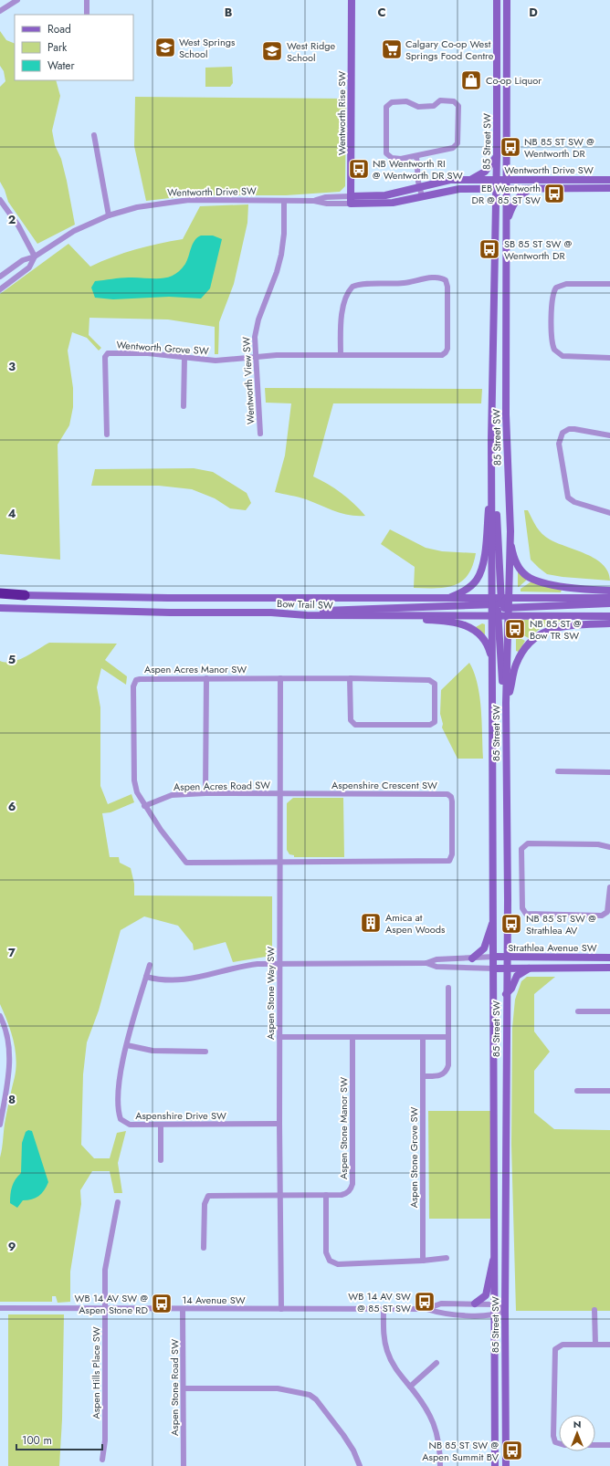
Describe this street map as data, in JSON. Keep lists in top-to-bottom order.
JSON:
{
  "streets": {
    "main road": [
      "Wentworth Rise SW",
      "85 Street SW",
      "Wentworth Drive SW",
      "Bow Trail SW",
      "Strathlea Avenue SW"
    ],
    "street": [
      "Wentworth Grove SW",
      "Wentworth View SW",
      "Aspen Acres Manor SW",
      "Aspenshire Crescent SW",
      "Aspen Acres Road SW",
      "Aspen Stone Way SW",
      "Aspenshire Drive SW",
      "Aspen Stone Manor SW",
      "Aspen Stone Grove SW",
      "14 Avenue SW",
      "Aspen Hills Place SW",
      "Aspen Stone Road SW"
    ]
  },
  "crossings": [
    ["Wentworth Rise SW", "Wentworth Drive SW"],
    ["85 Street SW", "Wentworth Drive SW"],
    ["85 Street SW", "Bow Trail SW"],
    ["85 Street SW", "Strathlea Avenue SW"],
    ["85 Street SW", "14 Avenue SW"],
    ["Wentworth Drive SW", "Wentworth View SW"],
    ["Wentworth Grove SW", "Wentworth View SW"],
    ["Aspen Acres Manor SW", "Aspenshire Crescent SW"],
    ["Aspen Acres Manor SW", "Aspen Acres Road SW"],
    ["Aspen Acres Manor SW", "Aspen Stone Way SW"],
    ["Aspenshire Crescent SW", "Aspen Acres Road SW"],
    ["Aspenshire Crescent SW", "Aspen Stone Way SW"],
    ["Aspen Acres Road SW", "Aspen Stone Way SW"],
    ["Aspen Stone Way SW", "Aspenshire Drive SW"],
    ["Aspen Stone Way SW", "Aspen Stone Manor SW"],
    ["Aspen Stone Way SW", "14 Avenue SW"],
    ["14 Avenue SW", "Aspen Hills Place SW"],
    ["14 Avenue SW", "Aspen Stone Road SW"]
  ],
  "places": {
    "school or university": ["West Springs School", "West Ridge School"],
    "supermarket": ["Calgary Co-op West Springs Food Centre"],
    "shop": ["Co-op Liquor"],
    "bus stop": [
      "NB 85 ST SW @ Wentworth DR",
      "NB Wentworth RI @ Wentworth DR SW",
      "EB Wentworth DR @ 85 ST SW",
      "SB 85 ST SW @ Wentworth DR",
      "NB 85 ST @ Bow TR SW",
      "NB 85 ST SW @ Strathlea AV",
      "WB 14 AV SW @ 85 ST SW",
      "WB 14 AV SW @ Aspen Stone RD",
      "NB 85 ST SW @ Aspen Summit BV"
    ],
    "building": ["Amica at Aspen Woods"]
  },
  "legend": ["Road", "Park", "Water"],
  "scale_bar": "100 m",
  "north": "top",
  "grid": {
    "columns": ["B", "C", "D"],
    "rows": [
      "2",
      "3",
      "4",
      "5",
      "6",
      "7",
      "8",
      "9"
    ]
  }
}
